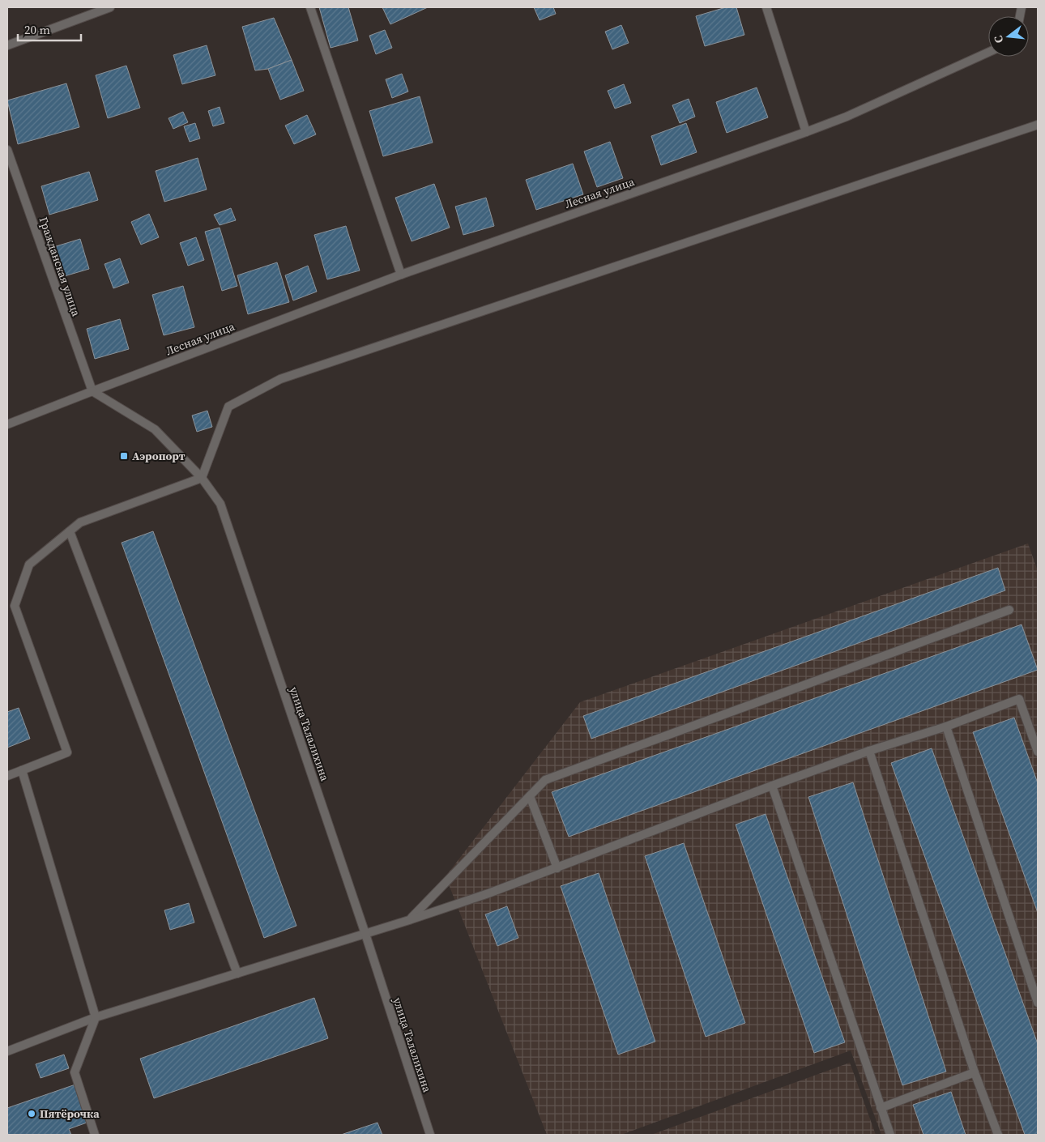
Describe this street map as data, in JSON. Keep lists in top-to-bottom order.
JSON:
{
  "streets": {
    "street": ["Лесная улица", "Гражданская улица", "улица Талалихина"]
  },
  "crossings": [
    ["Лесная улица", "Гражданская улица"],
    ["Лесная улица", "улица Талалихина"],
    ["Гражданская улица", "улица Талалихина"]
  ],
  "places": {
    "transit": ["Аэропорт"],
    "other": ["Пятёрочка"]
  },
  "scale_bar": "20 m",
  "north": "left"
}
